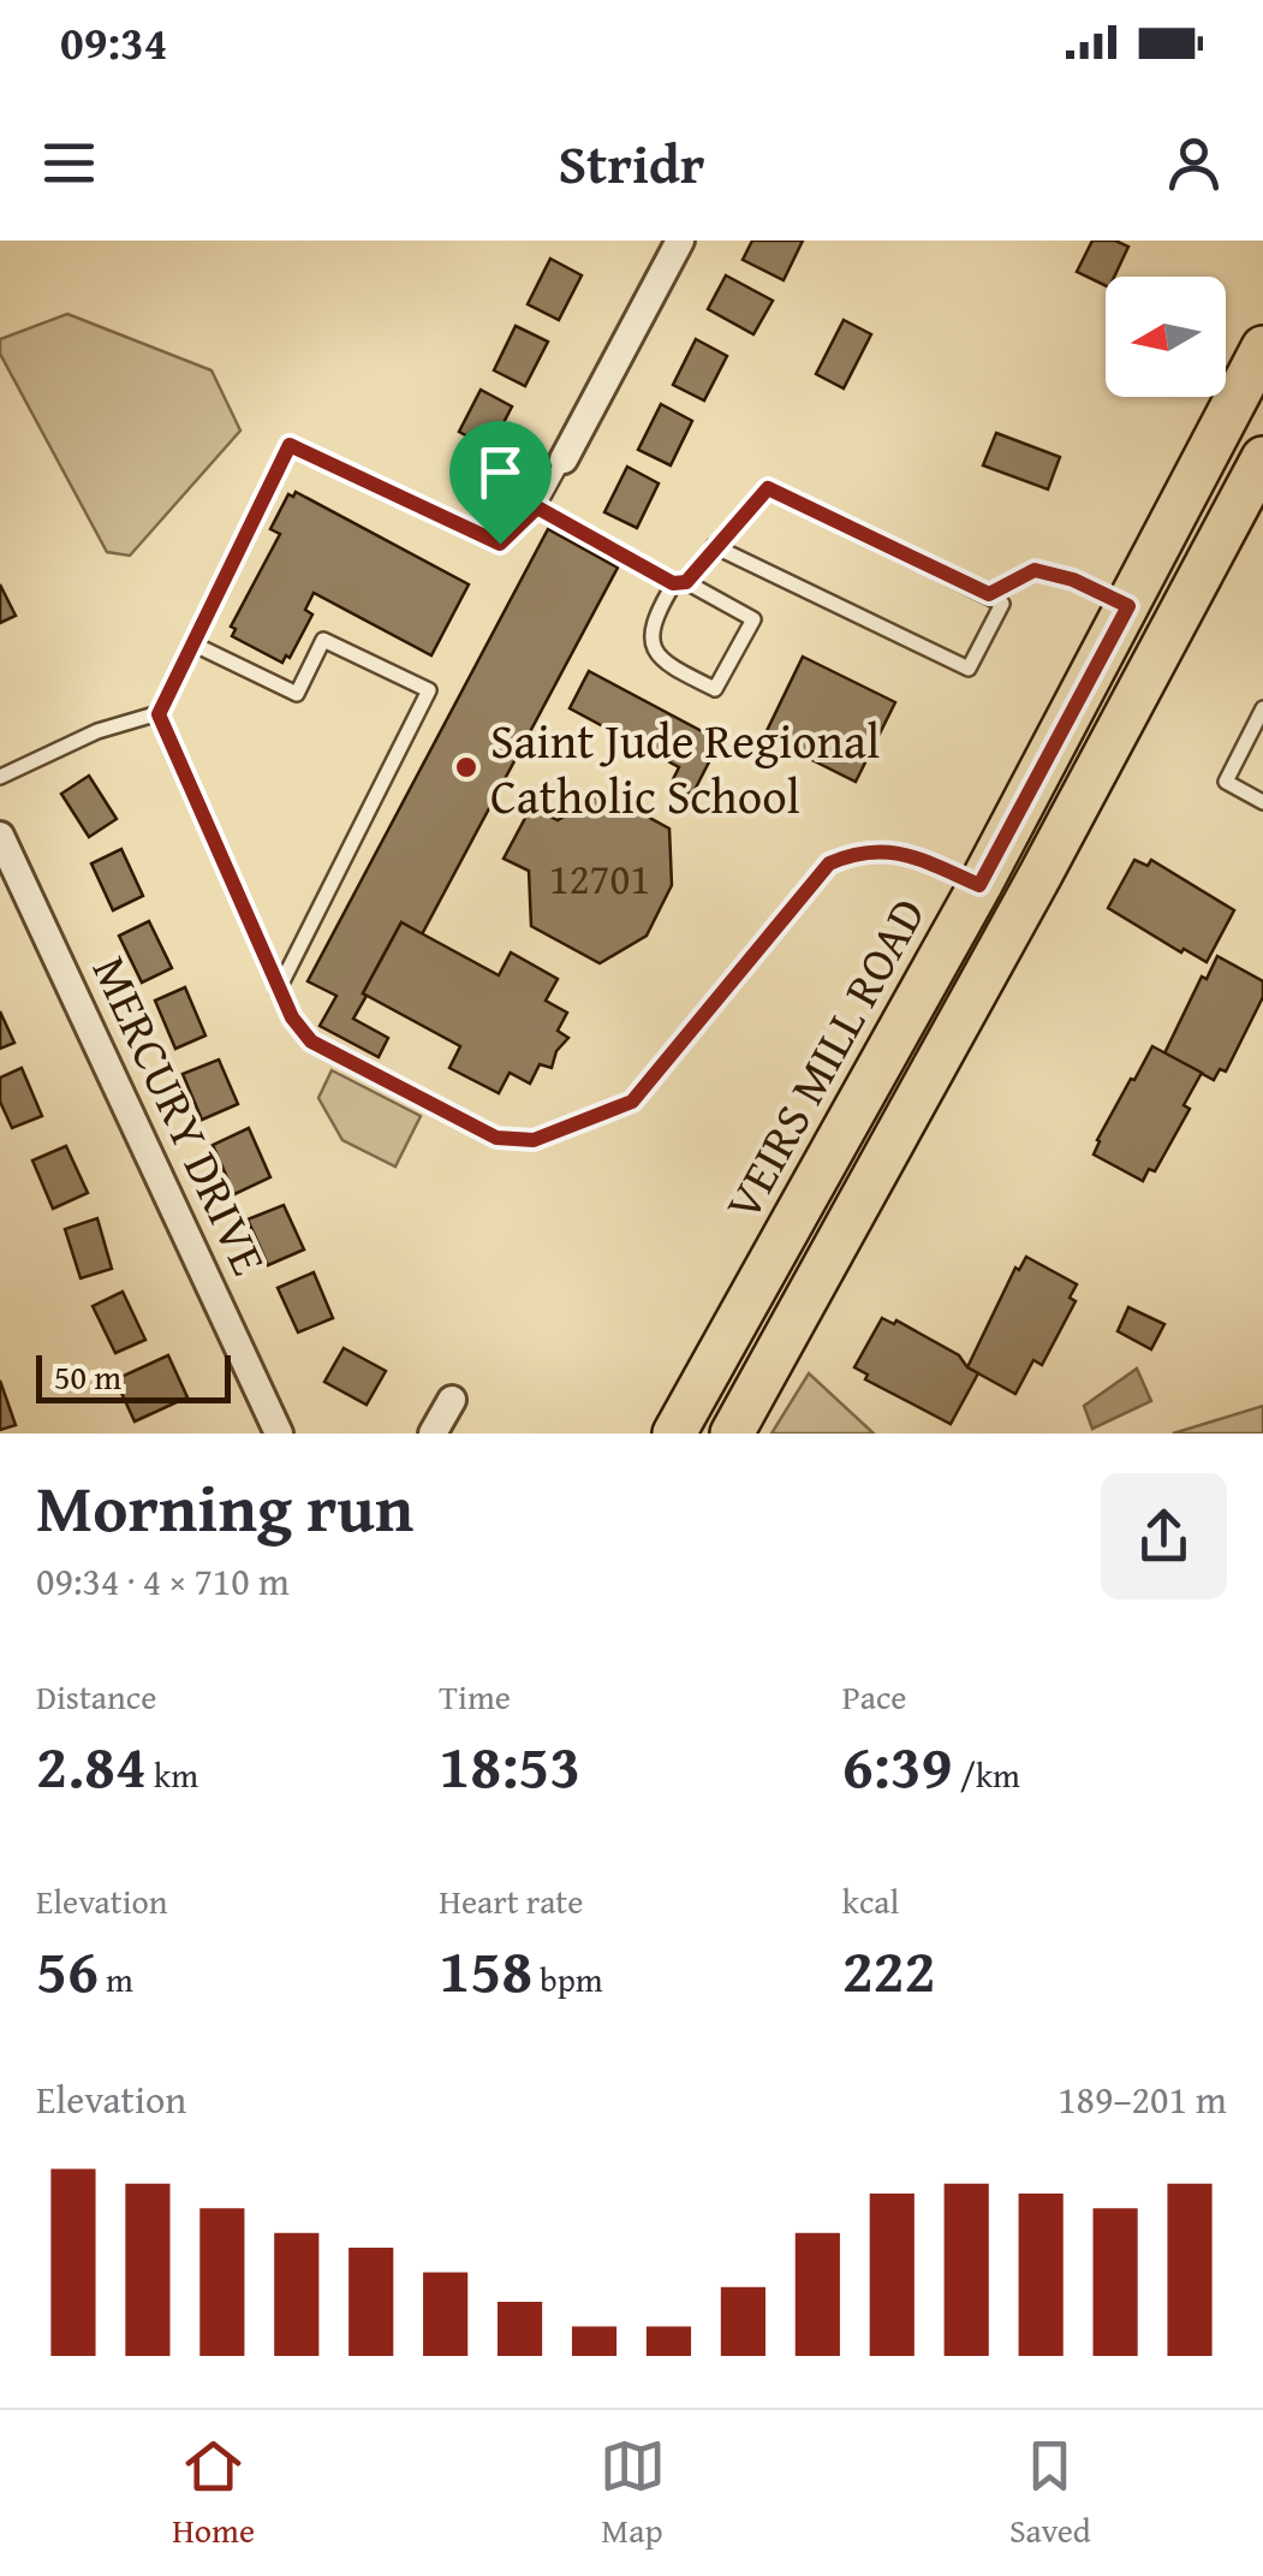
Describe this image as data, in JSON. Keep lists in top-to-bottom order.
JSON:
{
  "streets": {
    "main road": ["VEIRS MILL ROAD"],
    "street": ["MERCURY DRIVE"]
  },
  "places": ["Saint Jude Regional Catholic School"],
  "house_numbers": ["12701"],
  "scale_bar": "50 m",
  "north": "left",
  "page": {
    "status": "09:34",
    "header": "Stridr",
    "scale": "50 m",
    "heading": ["Morning run", "09:34 · 4 × 710 m"],
    "stats": [
      ["Distance", "2.84 km"],
      ["Time", "18:53"],
      ["Pace", "6:39 /km"],
      ["Elevation", "56 m"],
      ["Heart rate", "158 bpm"],
      ["kcal", "222"]
    ],
    "chart": ["Elevation", "189–201 m"],
    "tabs": ["Home", "Map", "Saved"]
  }
}
